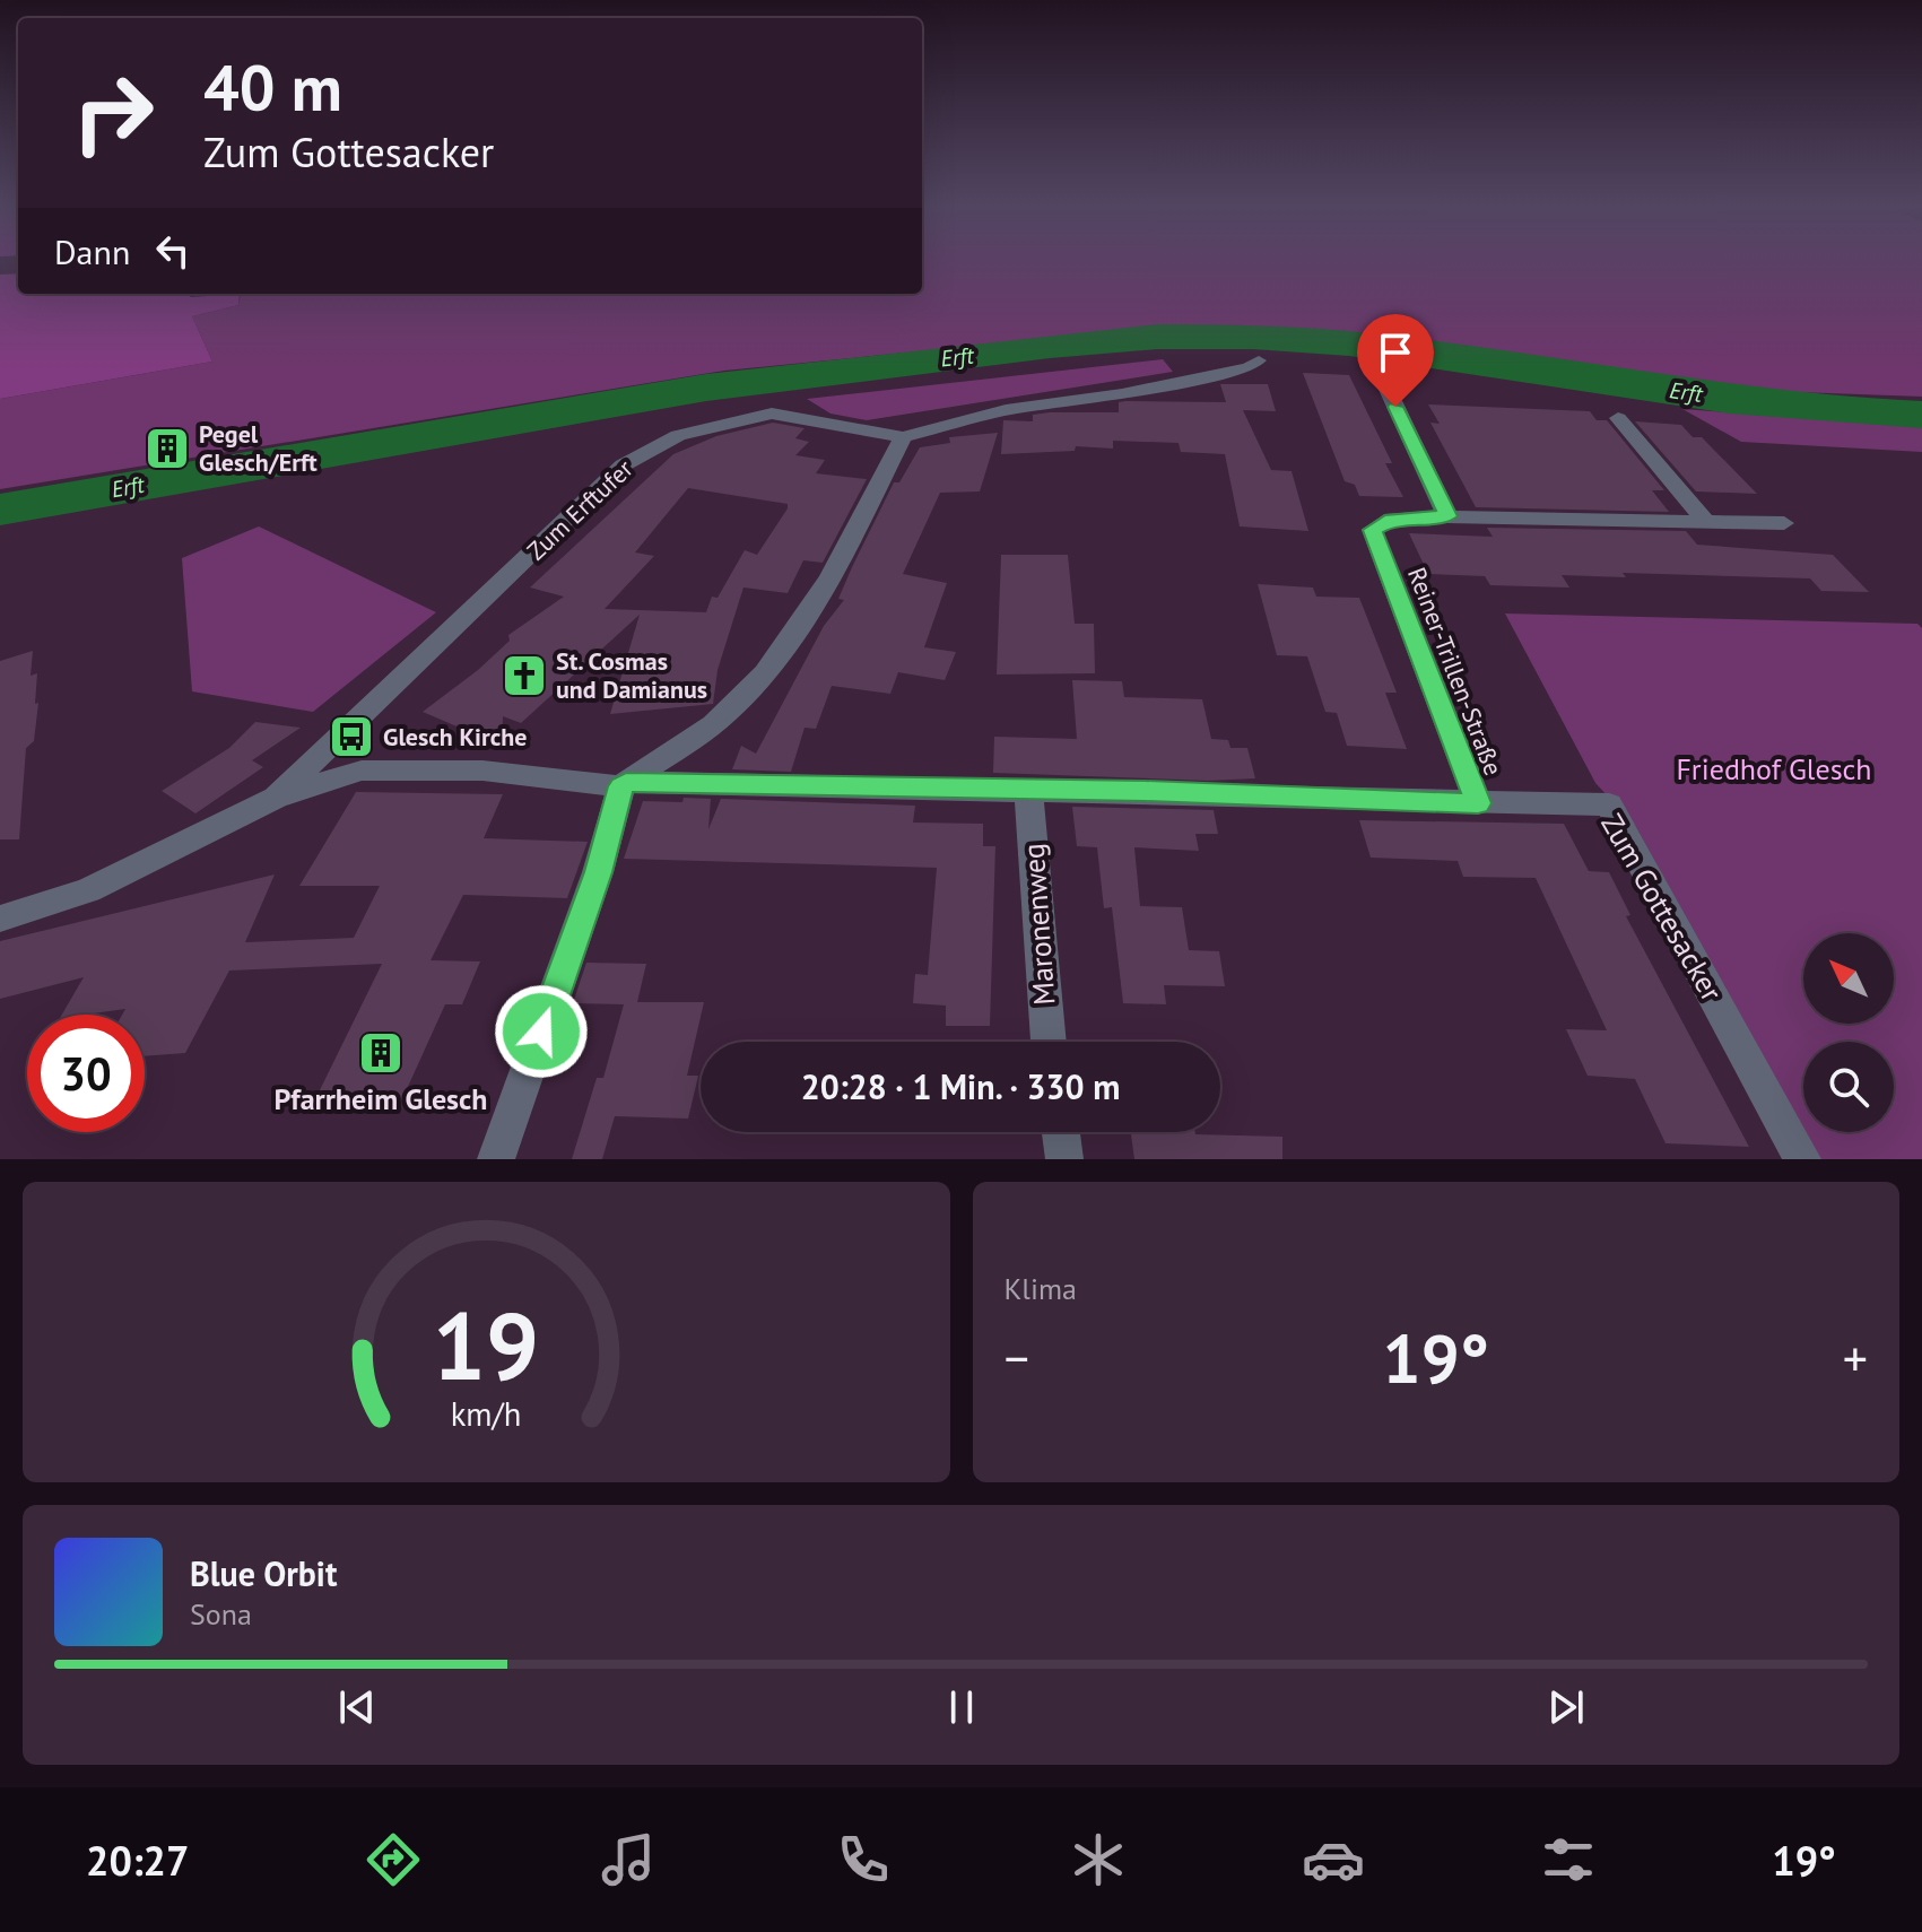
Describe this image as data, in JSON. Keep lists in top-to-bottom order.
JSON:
{
  "streets": {
    "street": [
      "Zum Erftufer",
      "Reiner-Trillen-Straße",
      "Zum Gottesacker",
      "Maronenweg"
    ]
  },
  "crossings": [
    ["Zum Erftufer", "Zum Gottesacker"],
    ["Reiner-Trillen-Straße", "Zum Gottesacker"],
    ["Zum Gottesacker", "Maronenweg"]
  ],
  "water": ["Erft"],
  "parks": ["Friedhof Glesch"],
  "places": {
    "building": ["Pegel Glesch/Erft", "Pfarrheim Glesch"],
    "church": ["St. Cosmas und Damianus"],
    "bus stop": ["Glesch Kirche"]
  },
  "north": "top left",
  "page": {
    "turn": ["40 m", "Zum Gottesacker"],
    "then": "Dann",
    "limit": "30",
    "trip": "20:28 · 1 Min. · 330 m",
    "tile": "Klima",
    "heat": ["−", "19°", "+"],
    "song": ["Blue Orbit", "Sona"],
    "tabs": ["20:27", "19°"],
    "gauge": ["19", "km/h"]
  }
}
